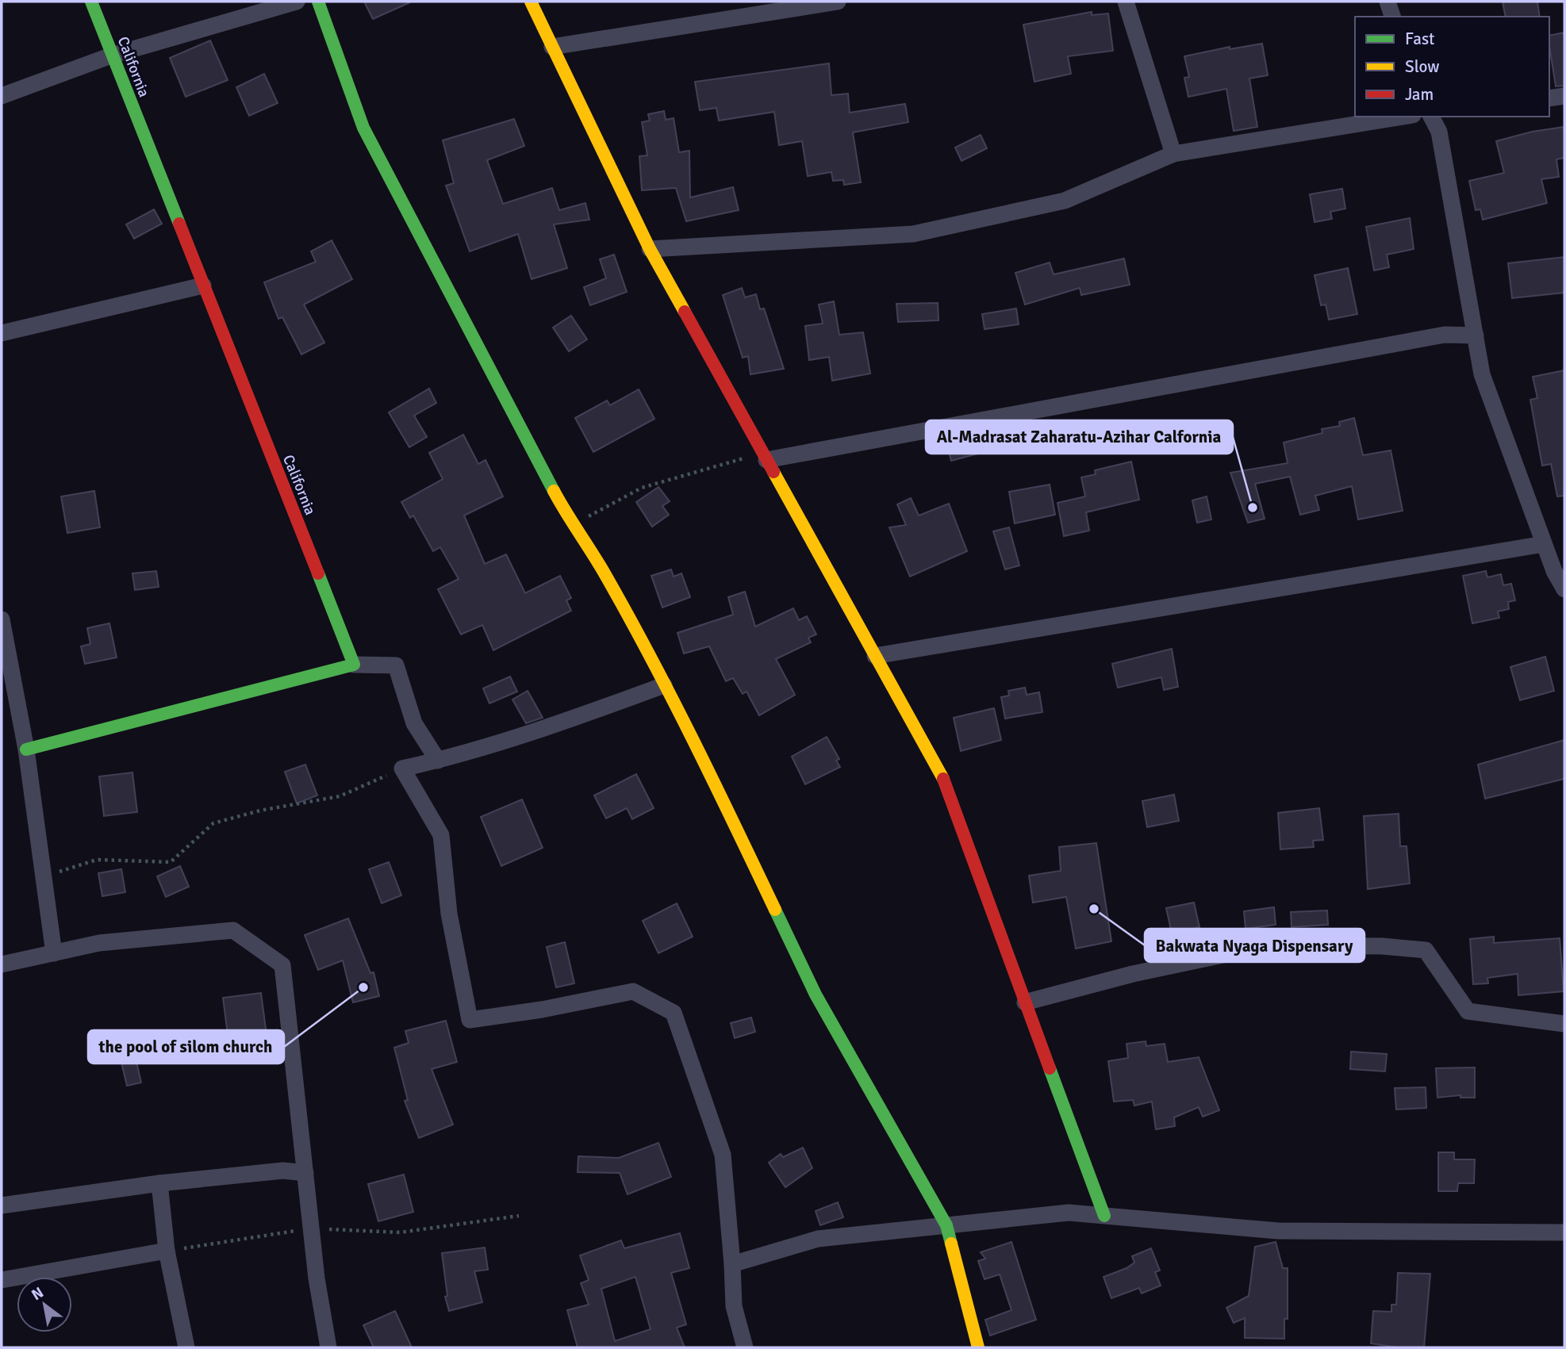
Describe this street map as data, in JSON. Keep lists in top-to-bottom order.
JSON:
{
  "streets": {
    "street": ["California"]
  },
  "places": ["Al-Madrasat Zaharatu-Azihar Calfornia", "Bakwata Nyaga Dispensary", "the pool of silom church"],
  "legend": ["Fast", "Slow", "Jam"],
  "north": "top left"
}
